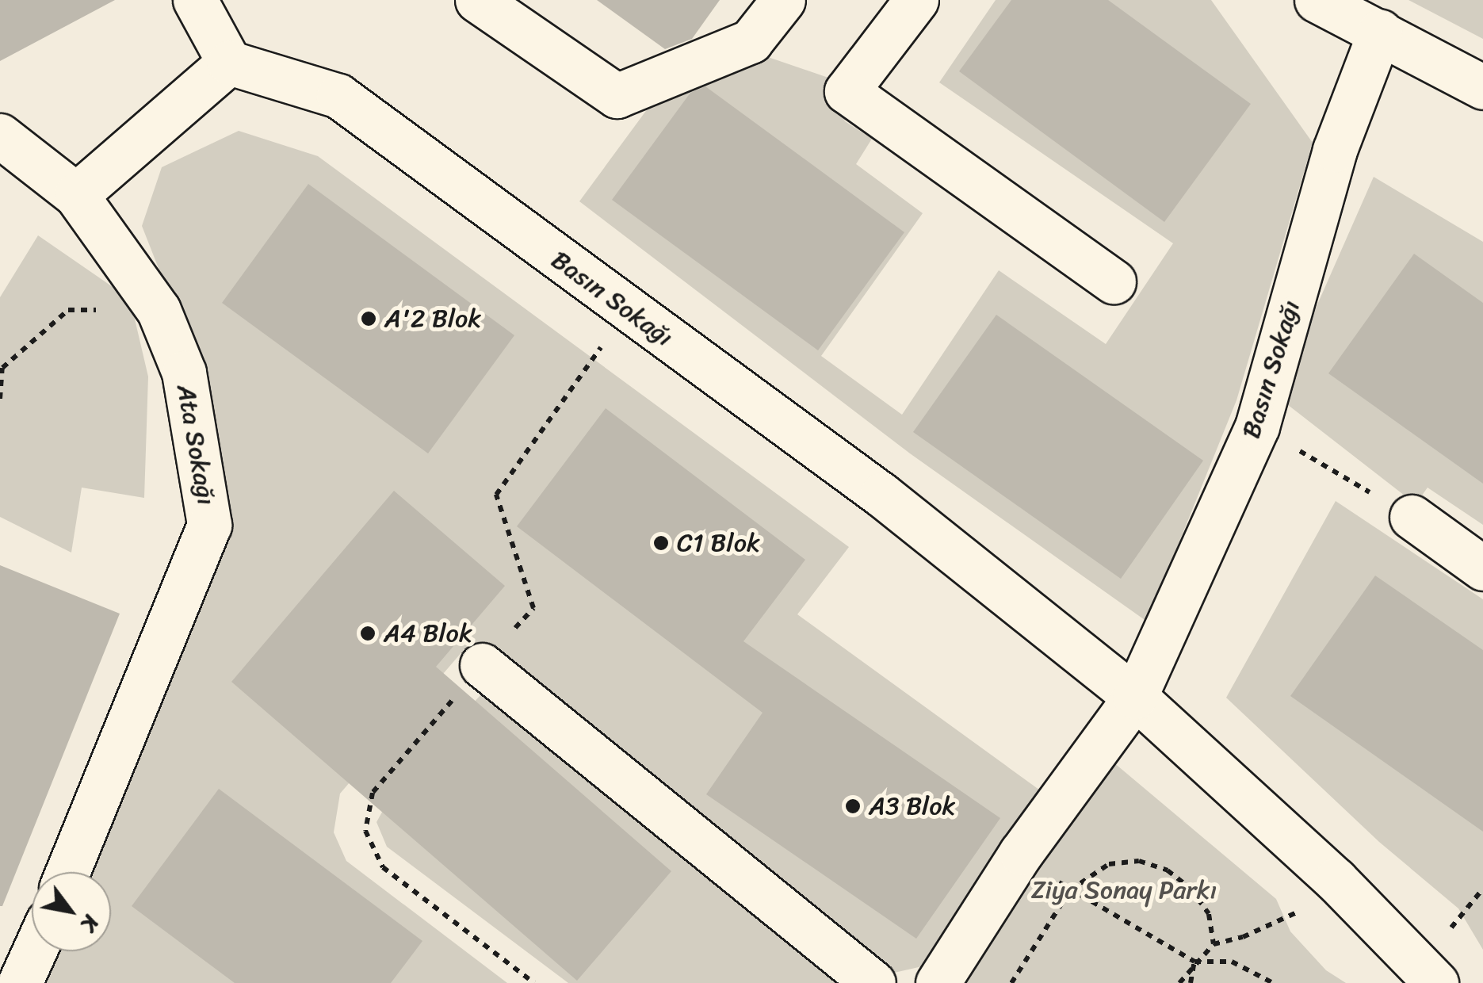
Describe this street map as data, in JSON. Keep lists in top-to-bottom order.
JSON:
{
  "streets": {
    "street": ["Basın Sokağı", "Ata Sokağı"]
  },
  "parks": ["Ziya Sonay Parkı"],
  "places": [
    "A'2 Blok",
    "C1 Blok",
    "A4 Blok",
    "A3 Blok"
  ],
  "north": "bottom right"
}
